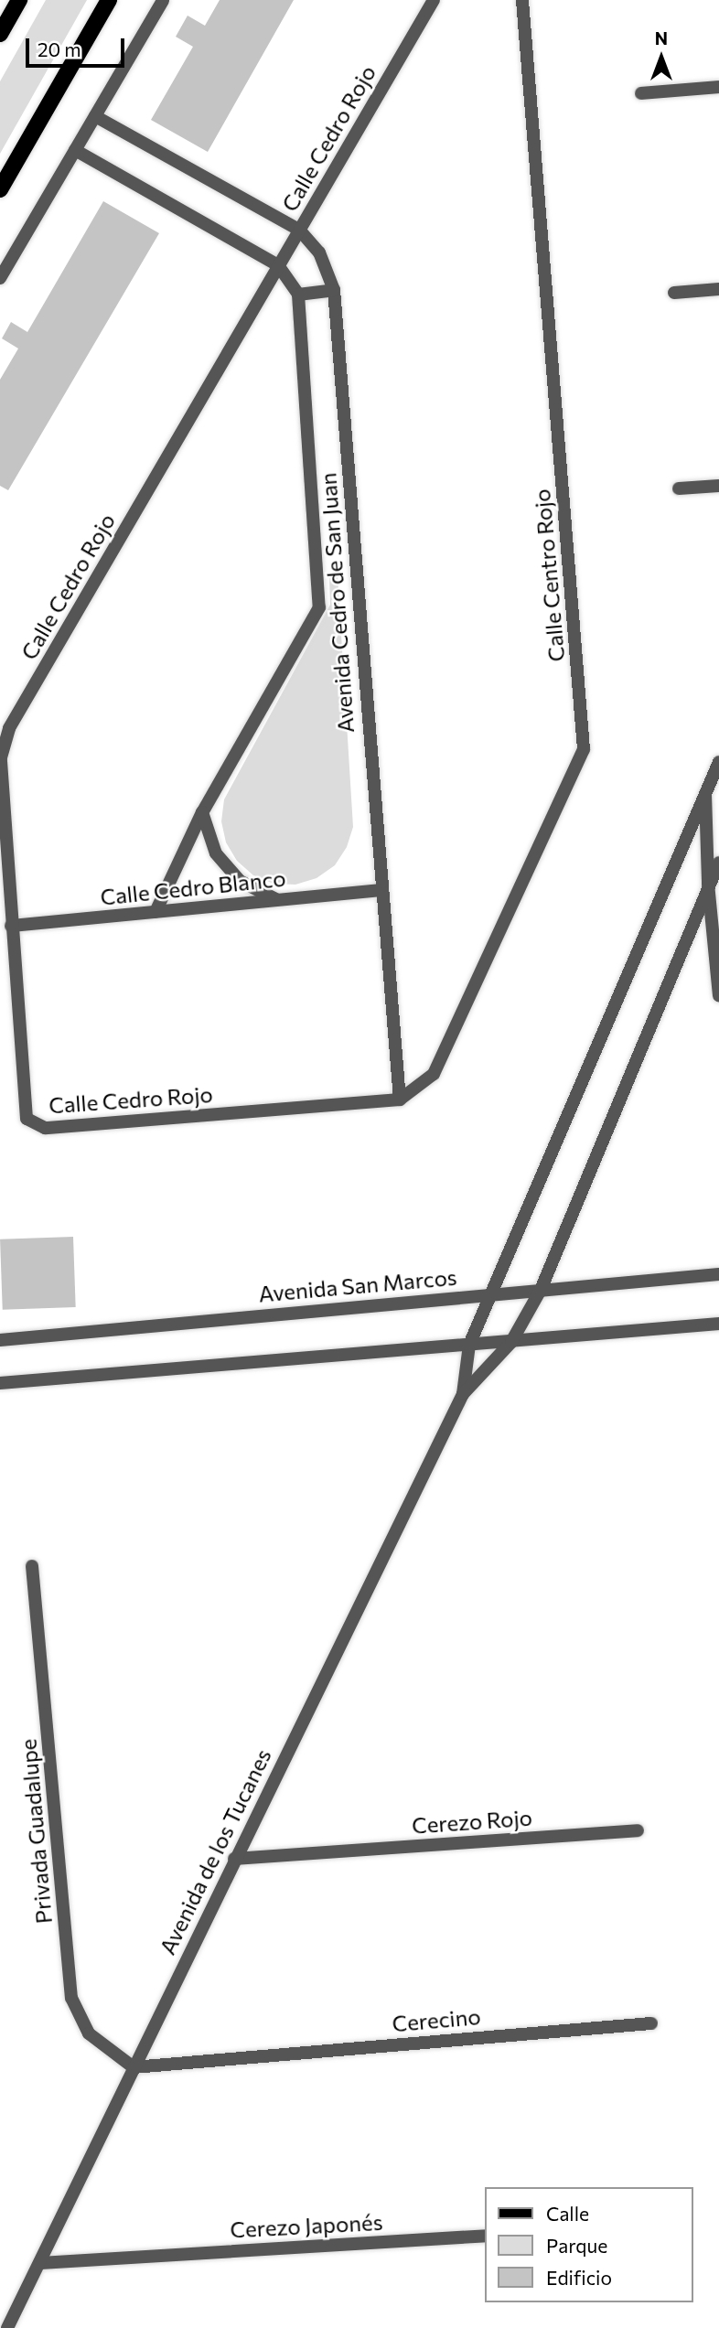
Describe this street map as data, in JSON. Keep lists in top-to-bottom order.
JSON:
{
  "streets": {
    "street": [
      "Calle Cedro Rojo",
      "Calle Centro Rojo",
      "Avenida Cedro de San Juan",
      "Calle Cedro Blanco",
      "Avenida San Marcos",
      "Cerezo Rojo",
      "Privada Guadalupe",
      "Avenida de los Tucanes",
      "Cerecino",
      "Cerezo Japonés"
    ]
  },
  "crossings": [
    ["Calle Cedro Rojo", "Calle Centro Rojo"],
    ["Calle Cedro Rojo", "Avenida Cedro de San Juan"],
    ["Calle Cedro Rojo", "Calle Cedro Blanco"],
    ["Calle Centro Rojo", "Avenida Cedro de San Juan"],
    ["Avenida Cedro de San Juan", "Calle Cedro Blanco"],
    ["Avenida San Marcos", "Avenida de los Tucanes"],
    ["Cerezo Rojo", "Avenida de los Tucanes"],
    ["Privada Guadalupe", "Avenida de los Tucanes"],
    ["Privada Guadalupe", "Cerecino"],
    ["Avenida de los Tucanes", "Cerecino"],
    ["Avenida de los Tucanes", "Cerezo Japonés"]
  ],
  "legend": ["Calle", "Parque", "Edificio"],
  "scale_bar": "20 m",
  "north": "top"
}
